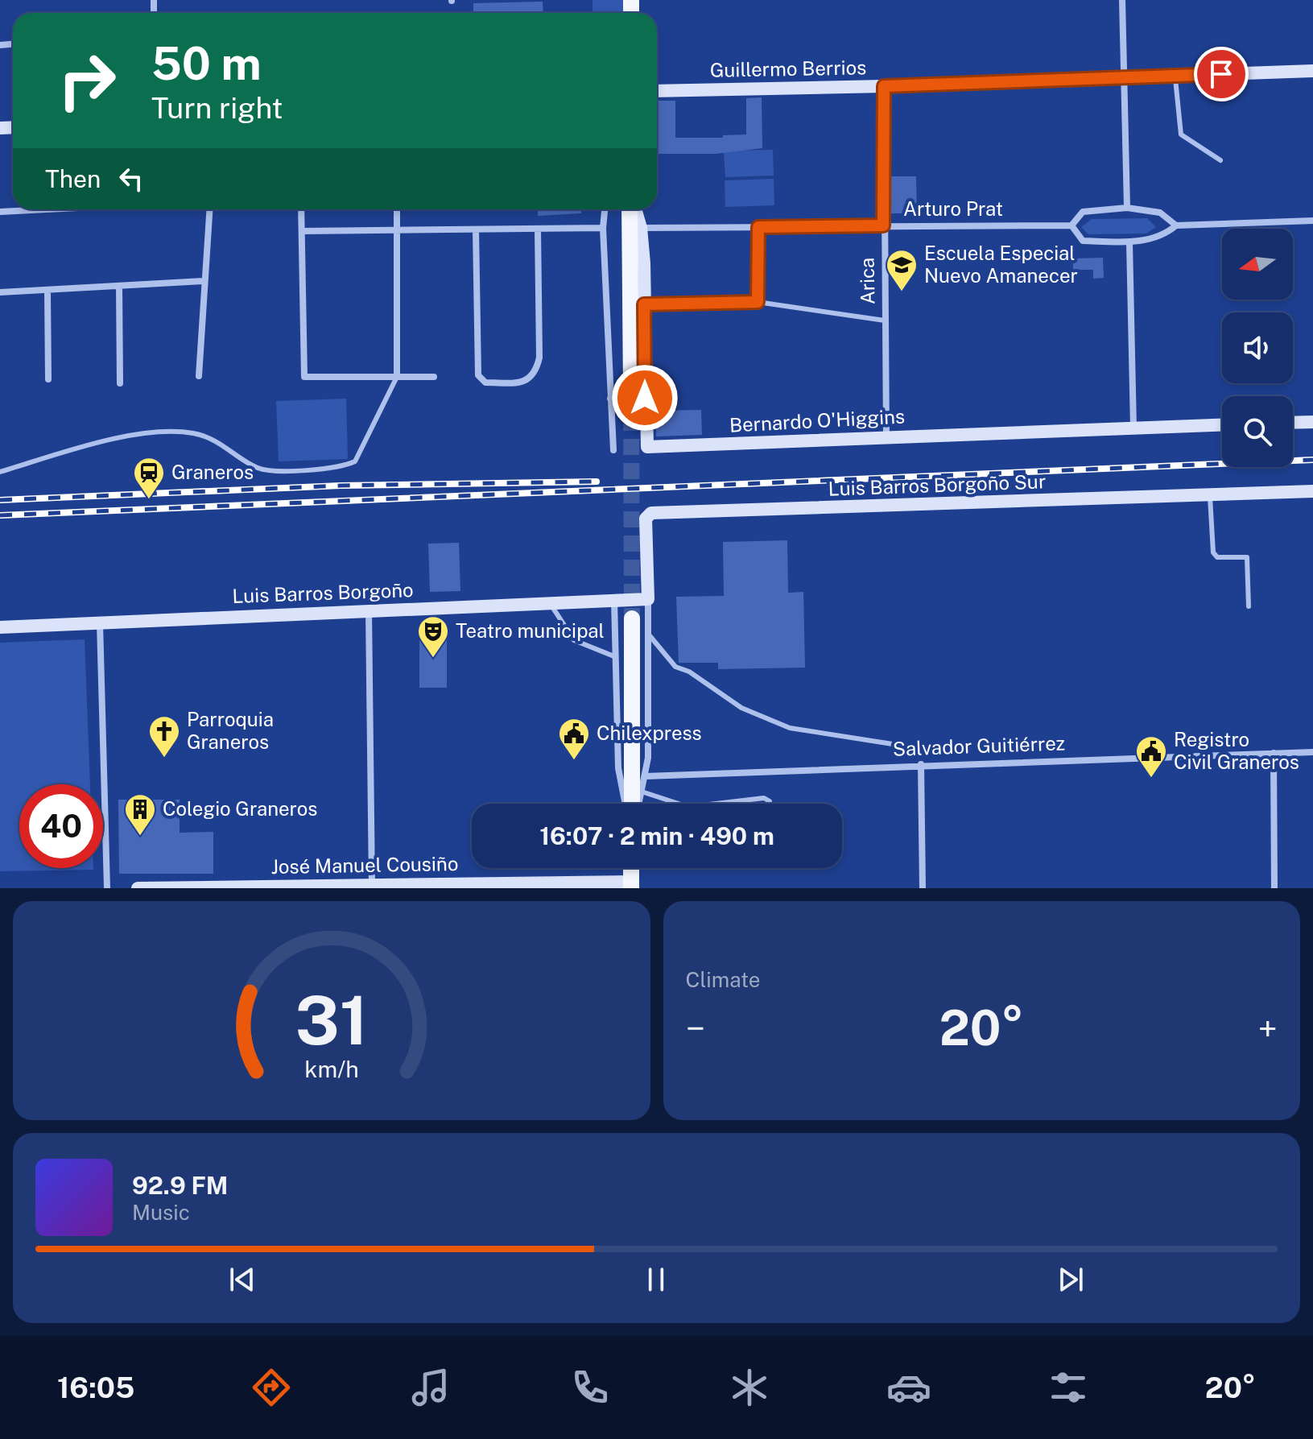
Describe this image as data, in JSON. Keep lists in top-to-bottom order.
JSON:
{
  "streets": {
    "street": [
      "Guillermo Berrios",
      "Arturo Prat",
      "Arica",
      "Bernardo O'Higgins",
      "Luis Barros Borgoño Sur",
      "Luis Barros Borgoño",
      "Salvador Guitiérrez",
      "José Manuel Cousiño"
    ]
  },
  "crossings": [
    ["Guillermo Berrios", "Arica"],
    ["Arturo Prat", "Arica"],
    ["Arturo Prat", "Bernardo O'Higgins"],
    ["Arica", "Bernardo O'Higgins"],
    ["Luis Barros Borgoño Sur", "Luis Barros Borgoño"]
  ],
  "places": {
    "school or university": ["Escuela Especial Nuevo Amanecer"],
    "station": ["Graneros"],
    "theatre": ["Teatro municipal"],
    "church": ["Parroquia Graneros"],
    "public building": ["Chilexpress", "Registro Civil Graneros"],
    "building": ["Colegio Graneros"]
  },
  "north": "left",
  "page": {
    "turn": ["50 m", "Turn right"],
    "then": "Then",
    "limit": "40",
    "trip": "16:07 · 2 min · 490 m",
    "tile": "Climate",
    "heat": ["−", "20°", "+"],
    "song": ["92.9 FM", "Music"],
    "tabs": ["16:05", "20°"],
    "gauge": ["31", "km/h"]
  }
}
